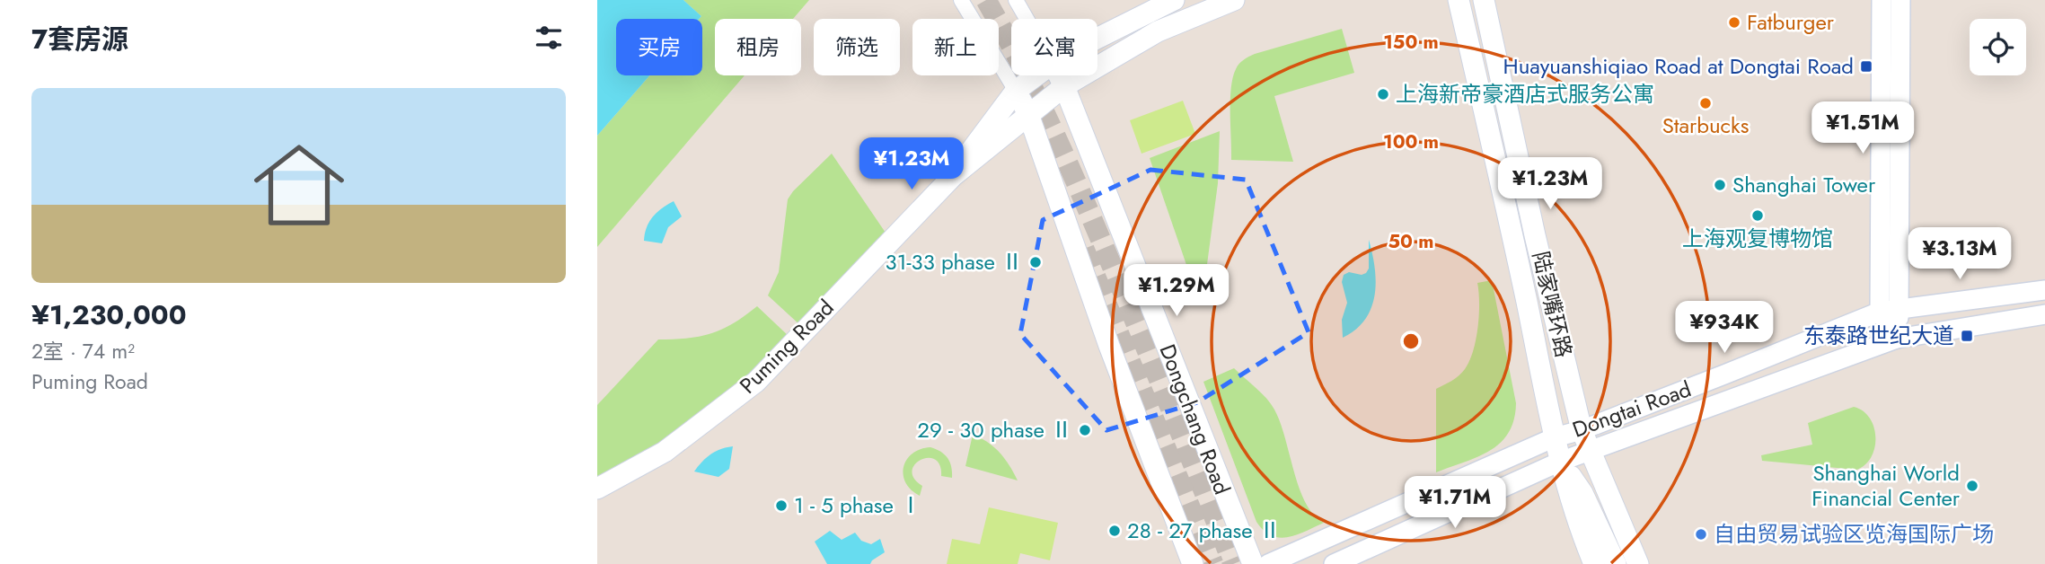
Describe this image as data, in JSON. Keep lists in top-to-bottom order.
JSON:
{
  "streets": {
    "main road": ["陆家嘴环路", "Puming Road", "Dongchang Road"],
    "street": ["Dongtai Road"]
  },
  "crossings": [
    ["陆家嘴环路", "Dongtai Road"],
    ["Puming Road", "Dongchang Road"]
  ],
  "places": {
    "other": [
      "Fatburger",
      "上海新帝豪酒店式服务公寓",
      "Starbucks",
      "Shanghai Tower",
      "上海观复博物馆",
      "31-33 phase Ⅱ",
      "29 - 30 phase Ⅱ",
      "Shanghai World Financial Center",
      "1 - 5 phase Ⅰ",
      "28 - 27 phase Ⅱ",
      "自由贸易试验区览海国际广场"
    ],
    "transit": ["Huayuanshiqiao Road at Dongtai Road", "东泰路世纪大道"]
  },
  "page": {
    "heading": "7套房源",
    "chip": [
      "买房",
      "租房",
      "筛选",
      "新上",
      "公寓"
    ],
    "list": [
      {
        "name": "¥1,230,000",
        "note": "2室 · 74 m² · Puming Road"
      }
    ],
    "price": [
      "¥1.51M",
      "¥1.23M",
      "¥1.23M",
      "¥3.13M",
      "¥1.29M",
      "¥934K",
      "¥1.71M"
    ]
  },
  "rings": ["150 m", "100 m", "50 m"]
}
